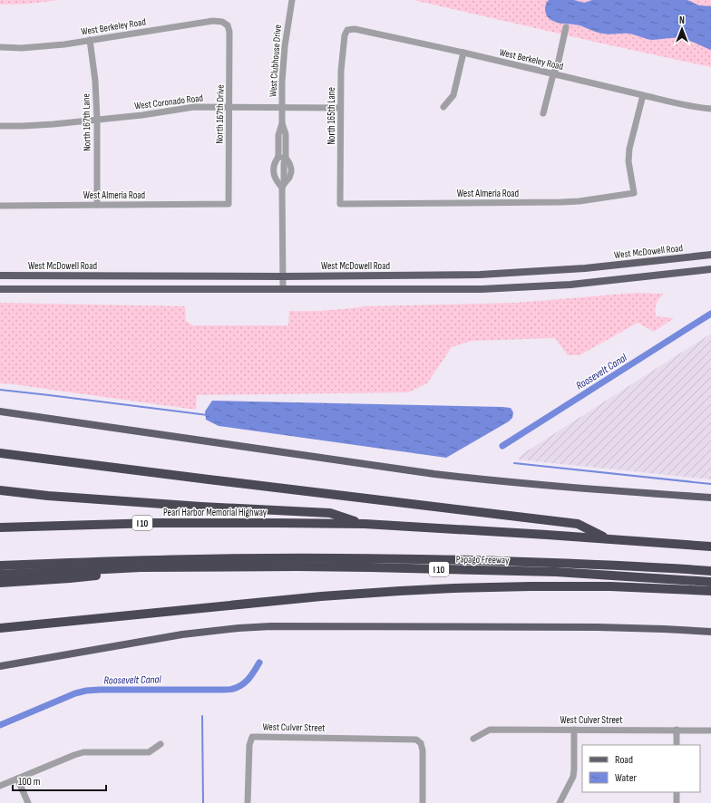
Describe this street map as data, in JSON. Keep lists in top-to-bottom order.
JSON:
{
  "streets": {
    "highway": ["Pearl Harbor Memorial Highway", "I 10", "Papago Freeway"],
    "main road": ["West McDowell Road"],
    "street": [
      "West Berkeley Road",
      "West Clubhouse Drive",
      "West Coronado Road",
      "North 167th Drive",
      "North 165th Lane",
      "North 167th Lane",
      "West Almeria Road",
      "West Culver Street"
    ]
  },
  "crossings": [
    ["West Berkeley Road", "North 167th Drive"],
    ["West Berkeley Road", "North 165th Lane"],
    ["West Berkeley Road", "North 167th Lane"],
    ["West Berkeley Road", "West Almeria Road"],
    ["West Clubhouse Drive", "West Coronado Road"],
    ["West Clubhouse Drive", "West McDowell Road"],
    ["West Coronado Road", "North 167th Drive"],
    ["West Coronado Road", "North 165th Lane"],
    ["West Coronado Road", "North 167th Lane"],
    ["North 167th Drive", "West Almeria Road"],
    ["North 165th Lane", "West Almeria Road"],
    ["North 167th Lane", "West Almeria Road"],
    ["Pearl Harbor Memorial Highway", "I 10"],
    ["I 10", "Papago Freeway"]
  ],
  "water": ["Roosevelt Canal"],
  "legend": ["Road", "Water"],
  "scale_bar": "100 m",
  "north": "top"
}
